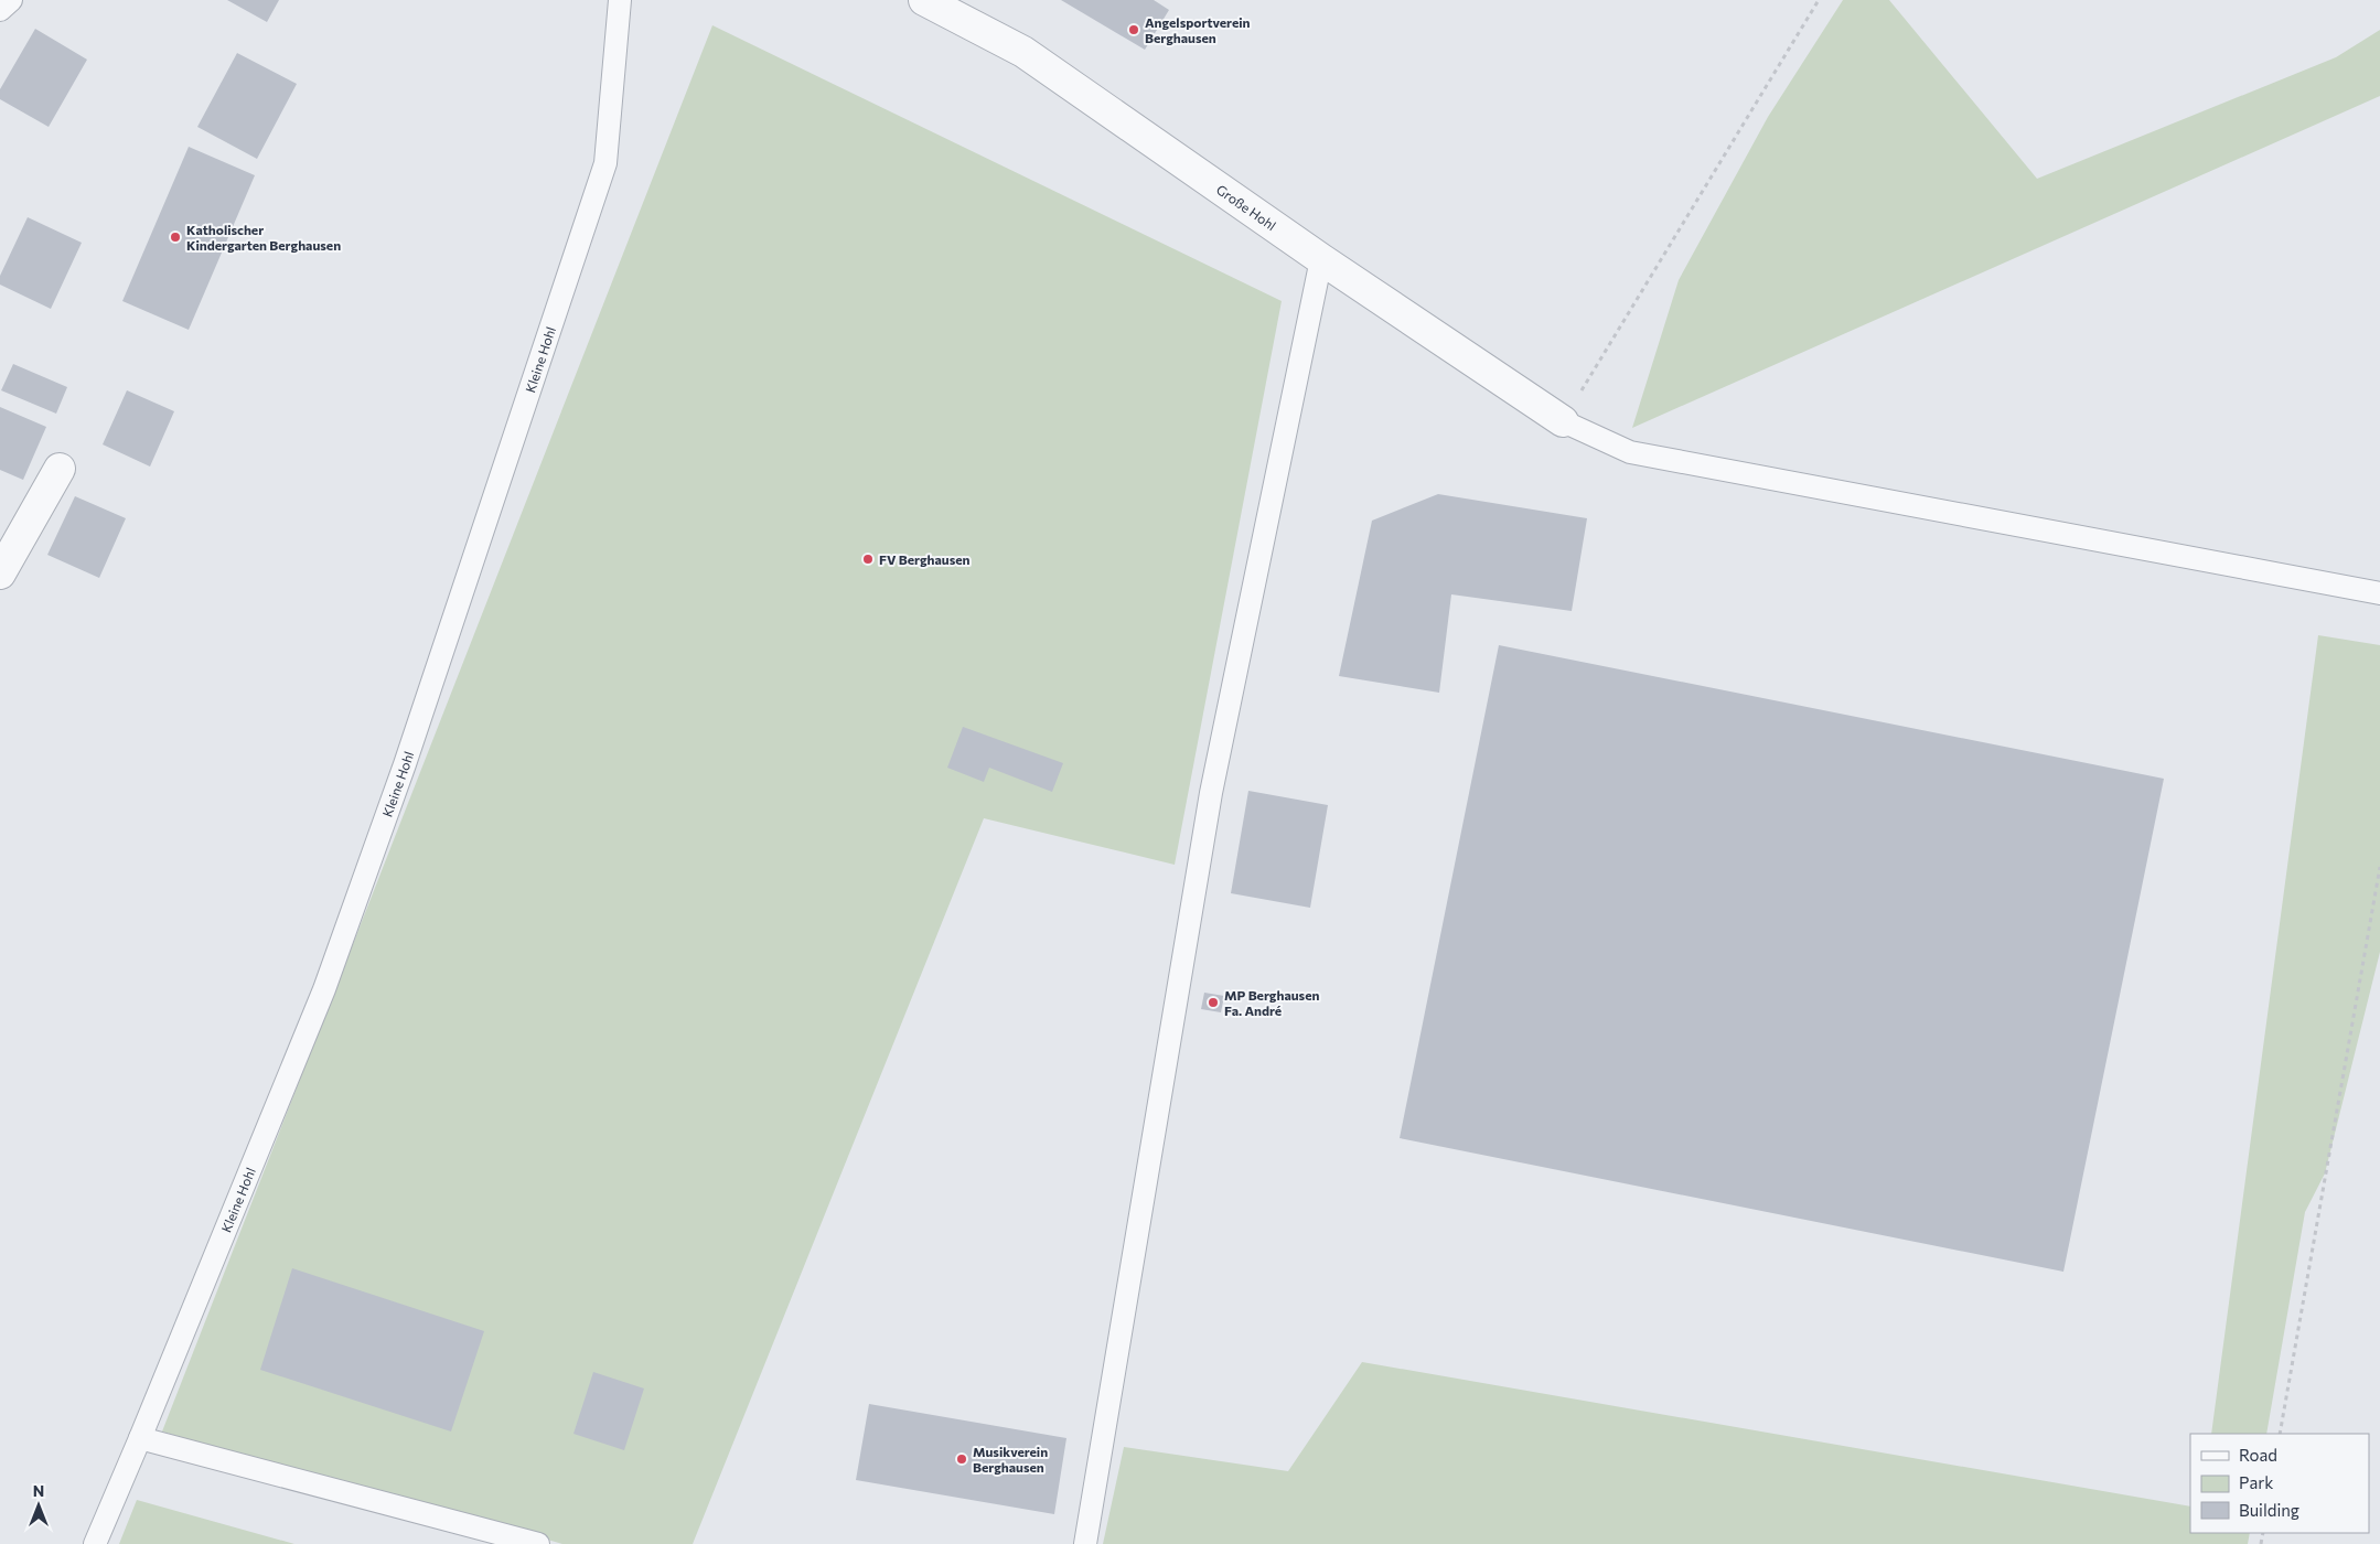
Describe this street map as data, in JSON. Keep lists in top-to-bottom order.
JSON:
{
  "streets": {
    "street": ["Große Hohl"],
    "lane": ["Kleine Hohl"]
  },
  "places": [
    "Angelsportverein Berghausen",
    "Katholischer Kindergarten Berghausen",
    "FV Berghausen",
    "MP Berghausen Fa. André",
    "Musikverein Berghausen"
  ],
  "legend": ["Road", "Park", "Building"],
  "north": "top"
}
